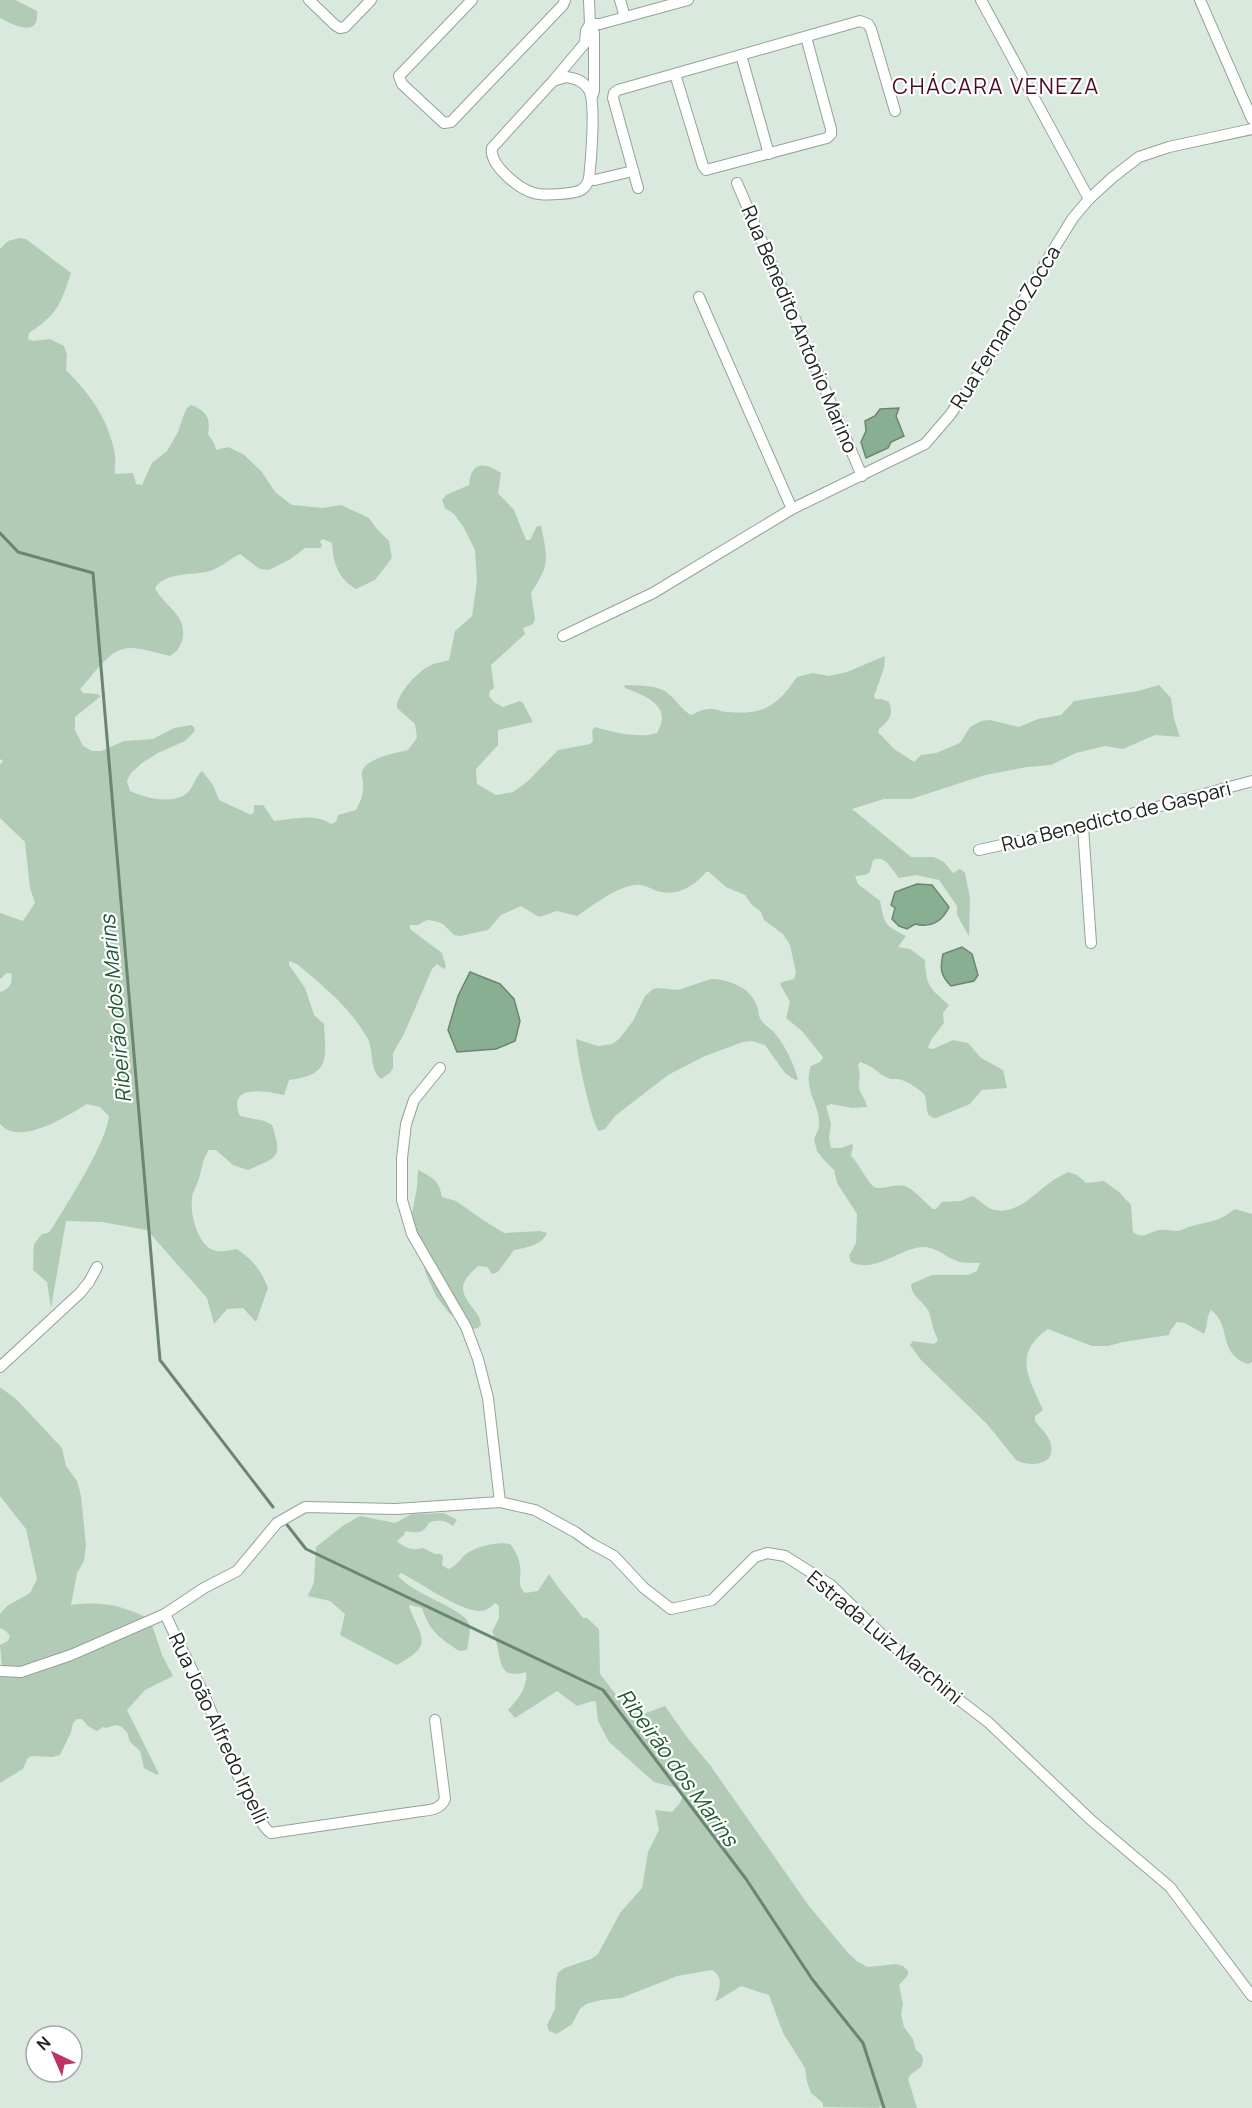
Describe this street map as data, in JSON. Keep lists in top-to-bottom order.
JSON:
{
  "streets": {
    "street": [
      "Rua Fernando Zocca",
      "Rua Benedito Antonio Marino",
      "Rua Benedicto de Gaspari",
      "Estrada Luiz Marchini",
      "Rua João Alfredo Irpelli"
    ]
  },
  "crossings": [
    ["Rua Fernando Zocca", "Rua Benedito Antonio Marino"],
    ["Estrada Luiz Marchini", "Rua João Alfredo Irpelli"]
  ],
  "districts": ["CHÁCARA VENEZA"],
  "water": ["Ribeirão dos Marins"],
  "north": "top left"
}
